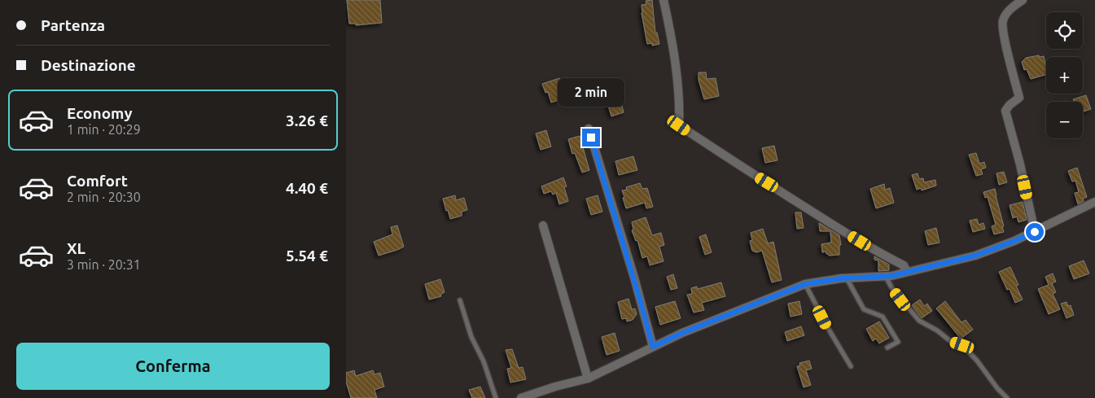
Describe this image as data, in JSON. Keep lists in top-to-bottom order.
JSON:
{
  "page": {
    "banner": ["Partenza", "Destinazione"],
    "map_buttons": ["+", "−"],
    "bubble": "2 min",
    "list": [
      {
        "name": "Economy",
        "note": "1 min · 20:29",
        "value": "3.26 €"
      },
      {
        "name": "Comfort",
        "note": "2 min · 20:30",
        "value": "4.40 €"
      },
      {
        "name": "XL",
        "note": "3 min · 20:31",
        "value": "5.54 €"
      }
    ],
    "buttons": "Conferma"
  }
}
